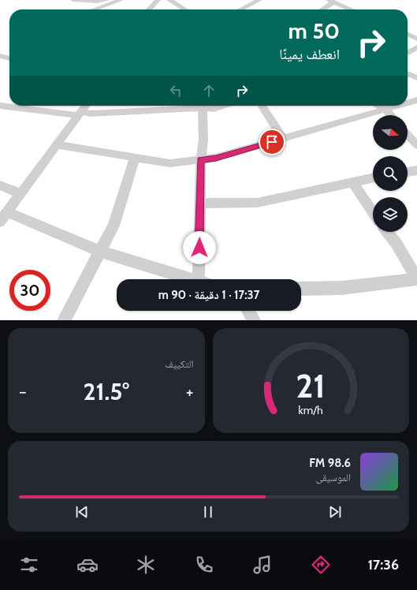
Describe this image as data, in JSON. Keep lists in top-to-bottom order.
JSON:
{
  "north": "right",
  "page": {
    "turn": ["50 m", "انعطف يمينًا"],
    "limit": "30",
    "trip": "17:37 · 1 دقيقة · 90 m",
    "tile": "التكييف",
    "heat": ["−", "21.5°", "+"],
    "song": ["98.6 FM", "الموسيقى"],
    "tabs": "17:36",
    "gauge": ["21", "km/h"]
  }
}
